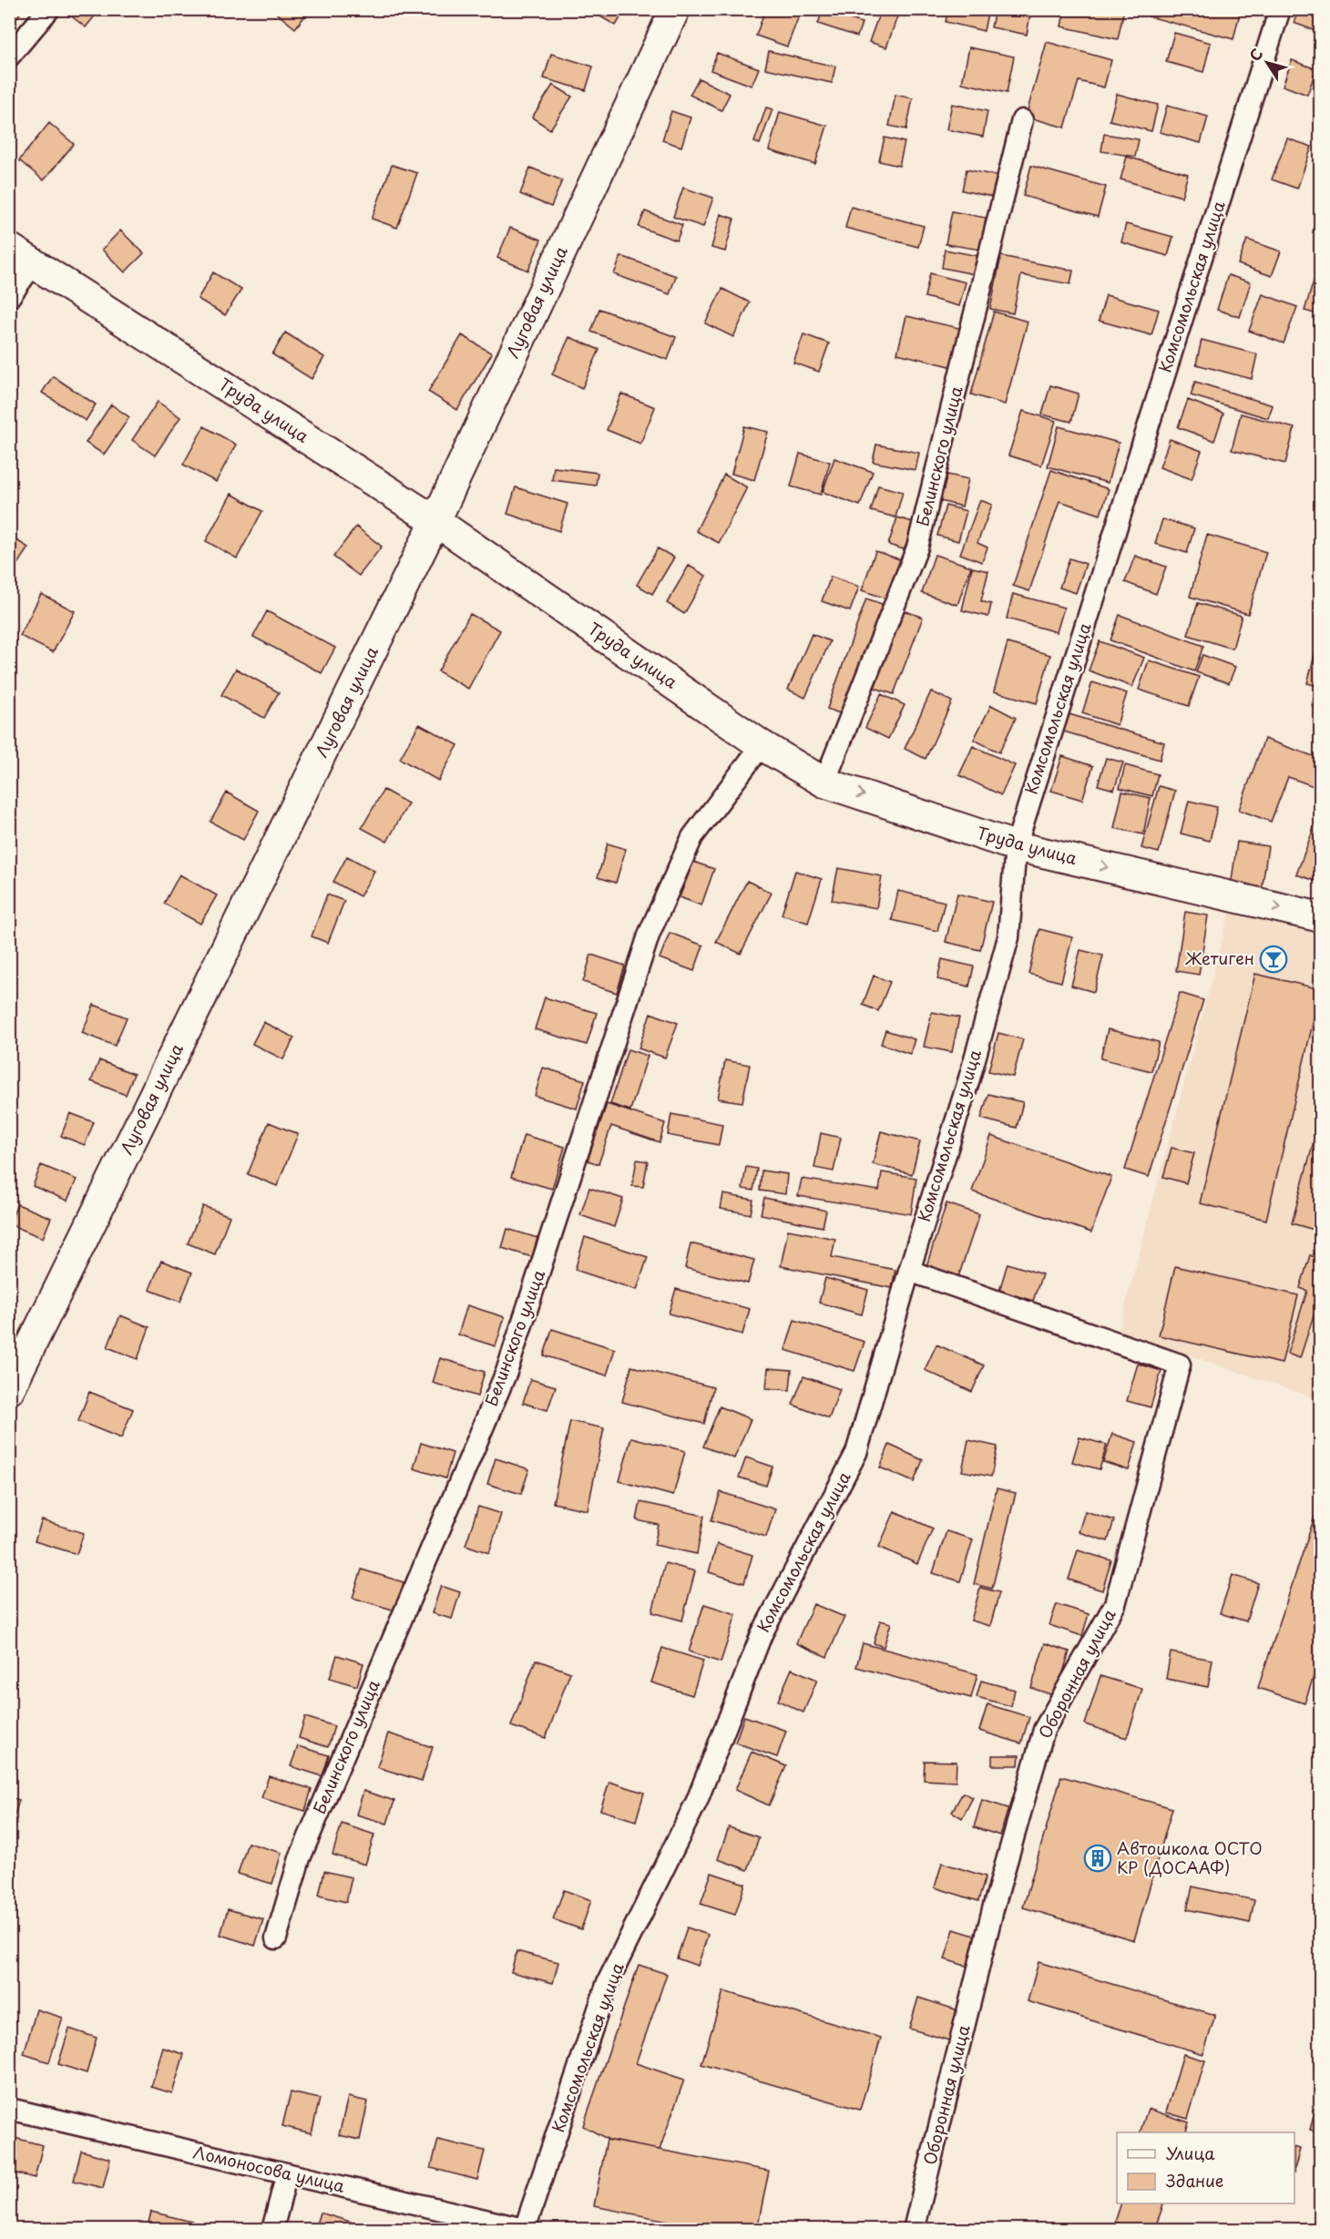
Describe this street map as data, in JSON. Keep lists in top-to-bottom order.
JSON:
{
  "streets": {
    "street": [
      "Комсомольская улица",
      "Луговая улица",
      "Труда улица",
      "Белинского улица",
      "Оборонная улица",
      "Ломоносова улица"
    ]
  },
  "crossings": [
    ["Комсомольская улица", "Труда улица"],
    ["Комсомольская улица", "Оборонная улица"],
    ["Комсомольская улица", "Ломоносова улица"],
    ["Луговая улица", "Труда улица"],
    ["Труда улица", "Белинского улица"]
  ],
  "places": {
    "bar": ["Жетиген"],
    "building": ["Автошкола ОСТО КР (ДОСААФ)"]
  },
  "legend": ["Улица", "Здание"],
  "north": "top left"
}
